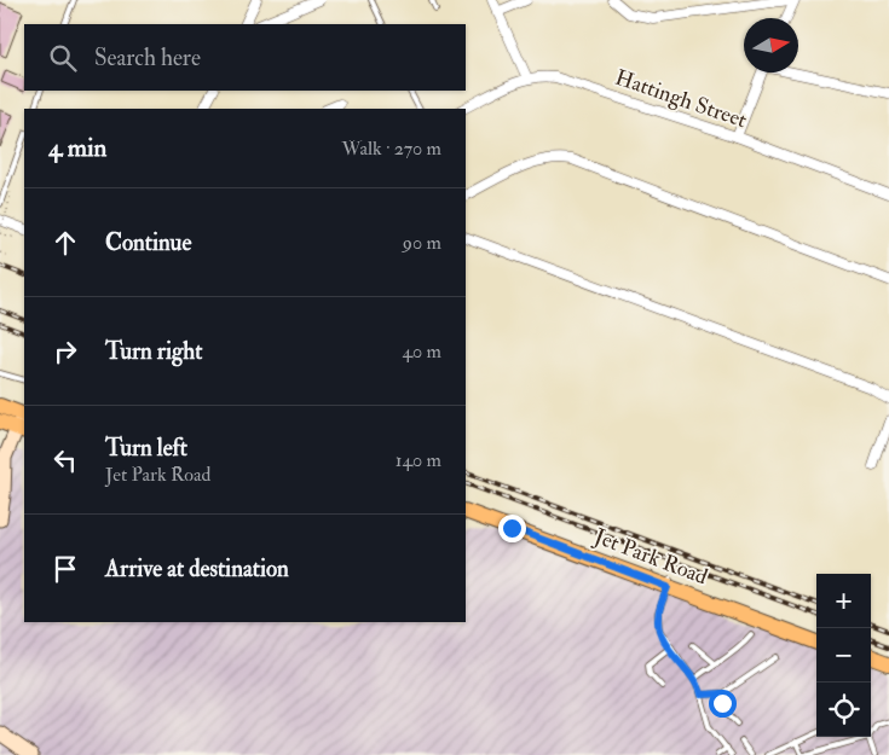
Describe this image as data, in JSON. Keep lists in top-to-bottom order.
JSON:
{
  "streets": {
    "main road": ["Jet Park Road"],
    "street": ["Hattingh Street"]
  },
  "north": "right",
  "page": {
    "search": "Search here",
    "heading": ["4 min", "Walk · 270 m"],
    "list": [
      ["Continue", "90 m"],
      ["Turn right", "40 m"],
      ["Turn left", "Jet Park Road", "140 m"],
      "Arrive at destination"
    ],
    "map_buttons": ["+", "−"]
  }
}
